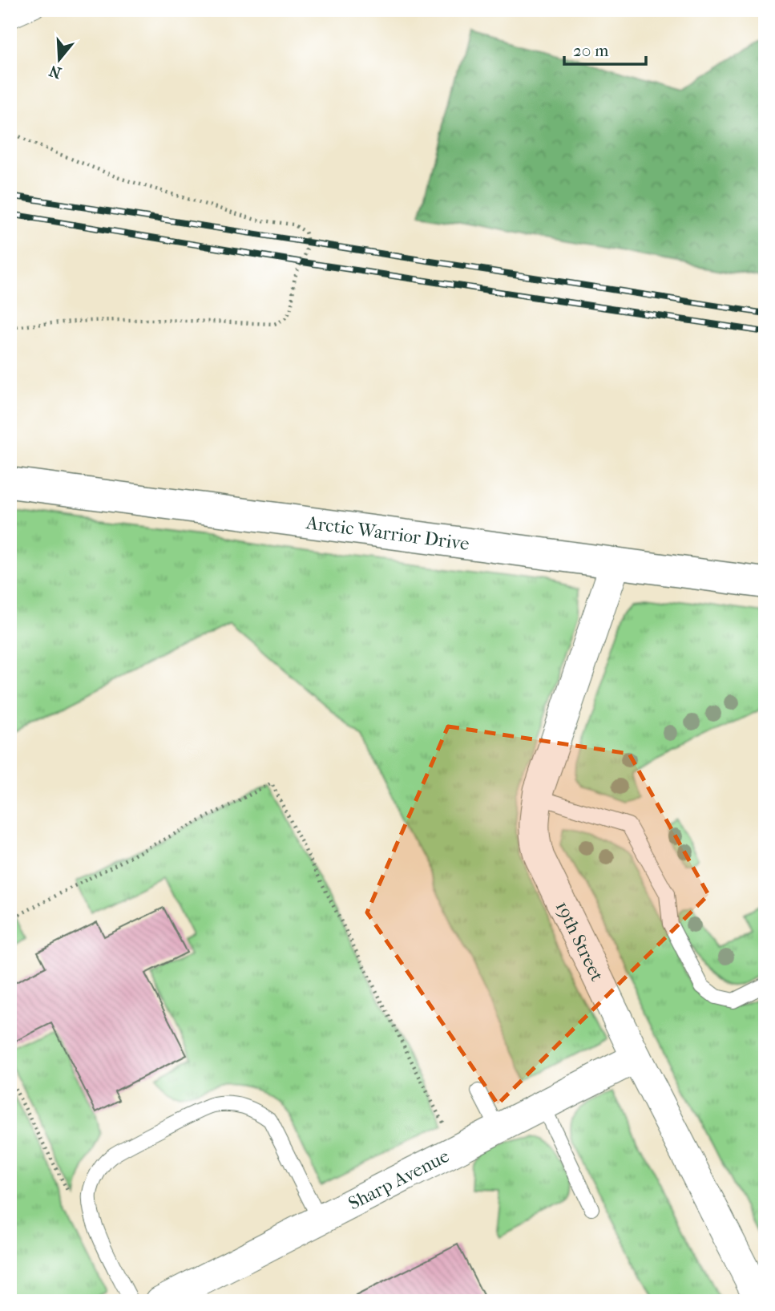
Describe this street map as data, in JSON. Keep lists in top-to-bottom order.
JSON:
{
  "streets": {
    "main road": ["Arctic Warrior Drive"],
    "street": ["19th Street", "Sharp Avenue"]
  },
  "crossings": [
    ["Arctic Warrior Drive", "19th Street"],
    ["19th Street", "Sharp Avenue"]
  ],
  "scale_bar": "20 m",
  "north": "bottom"
}
